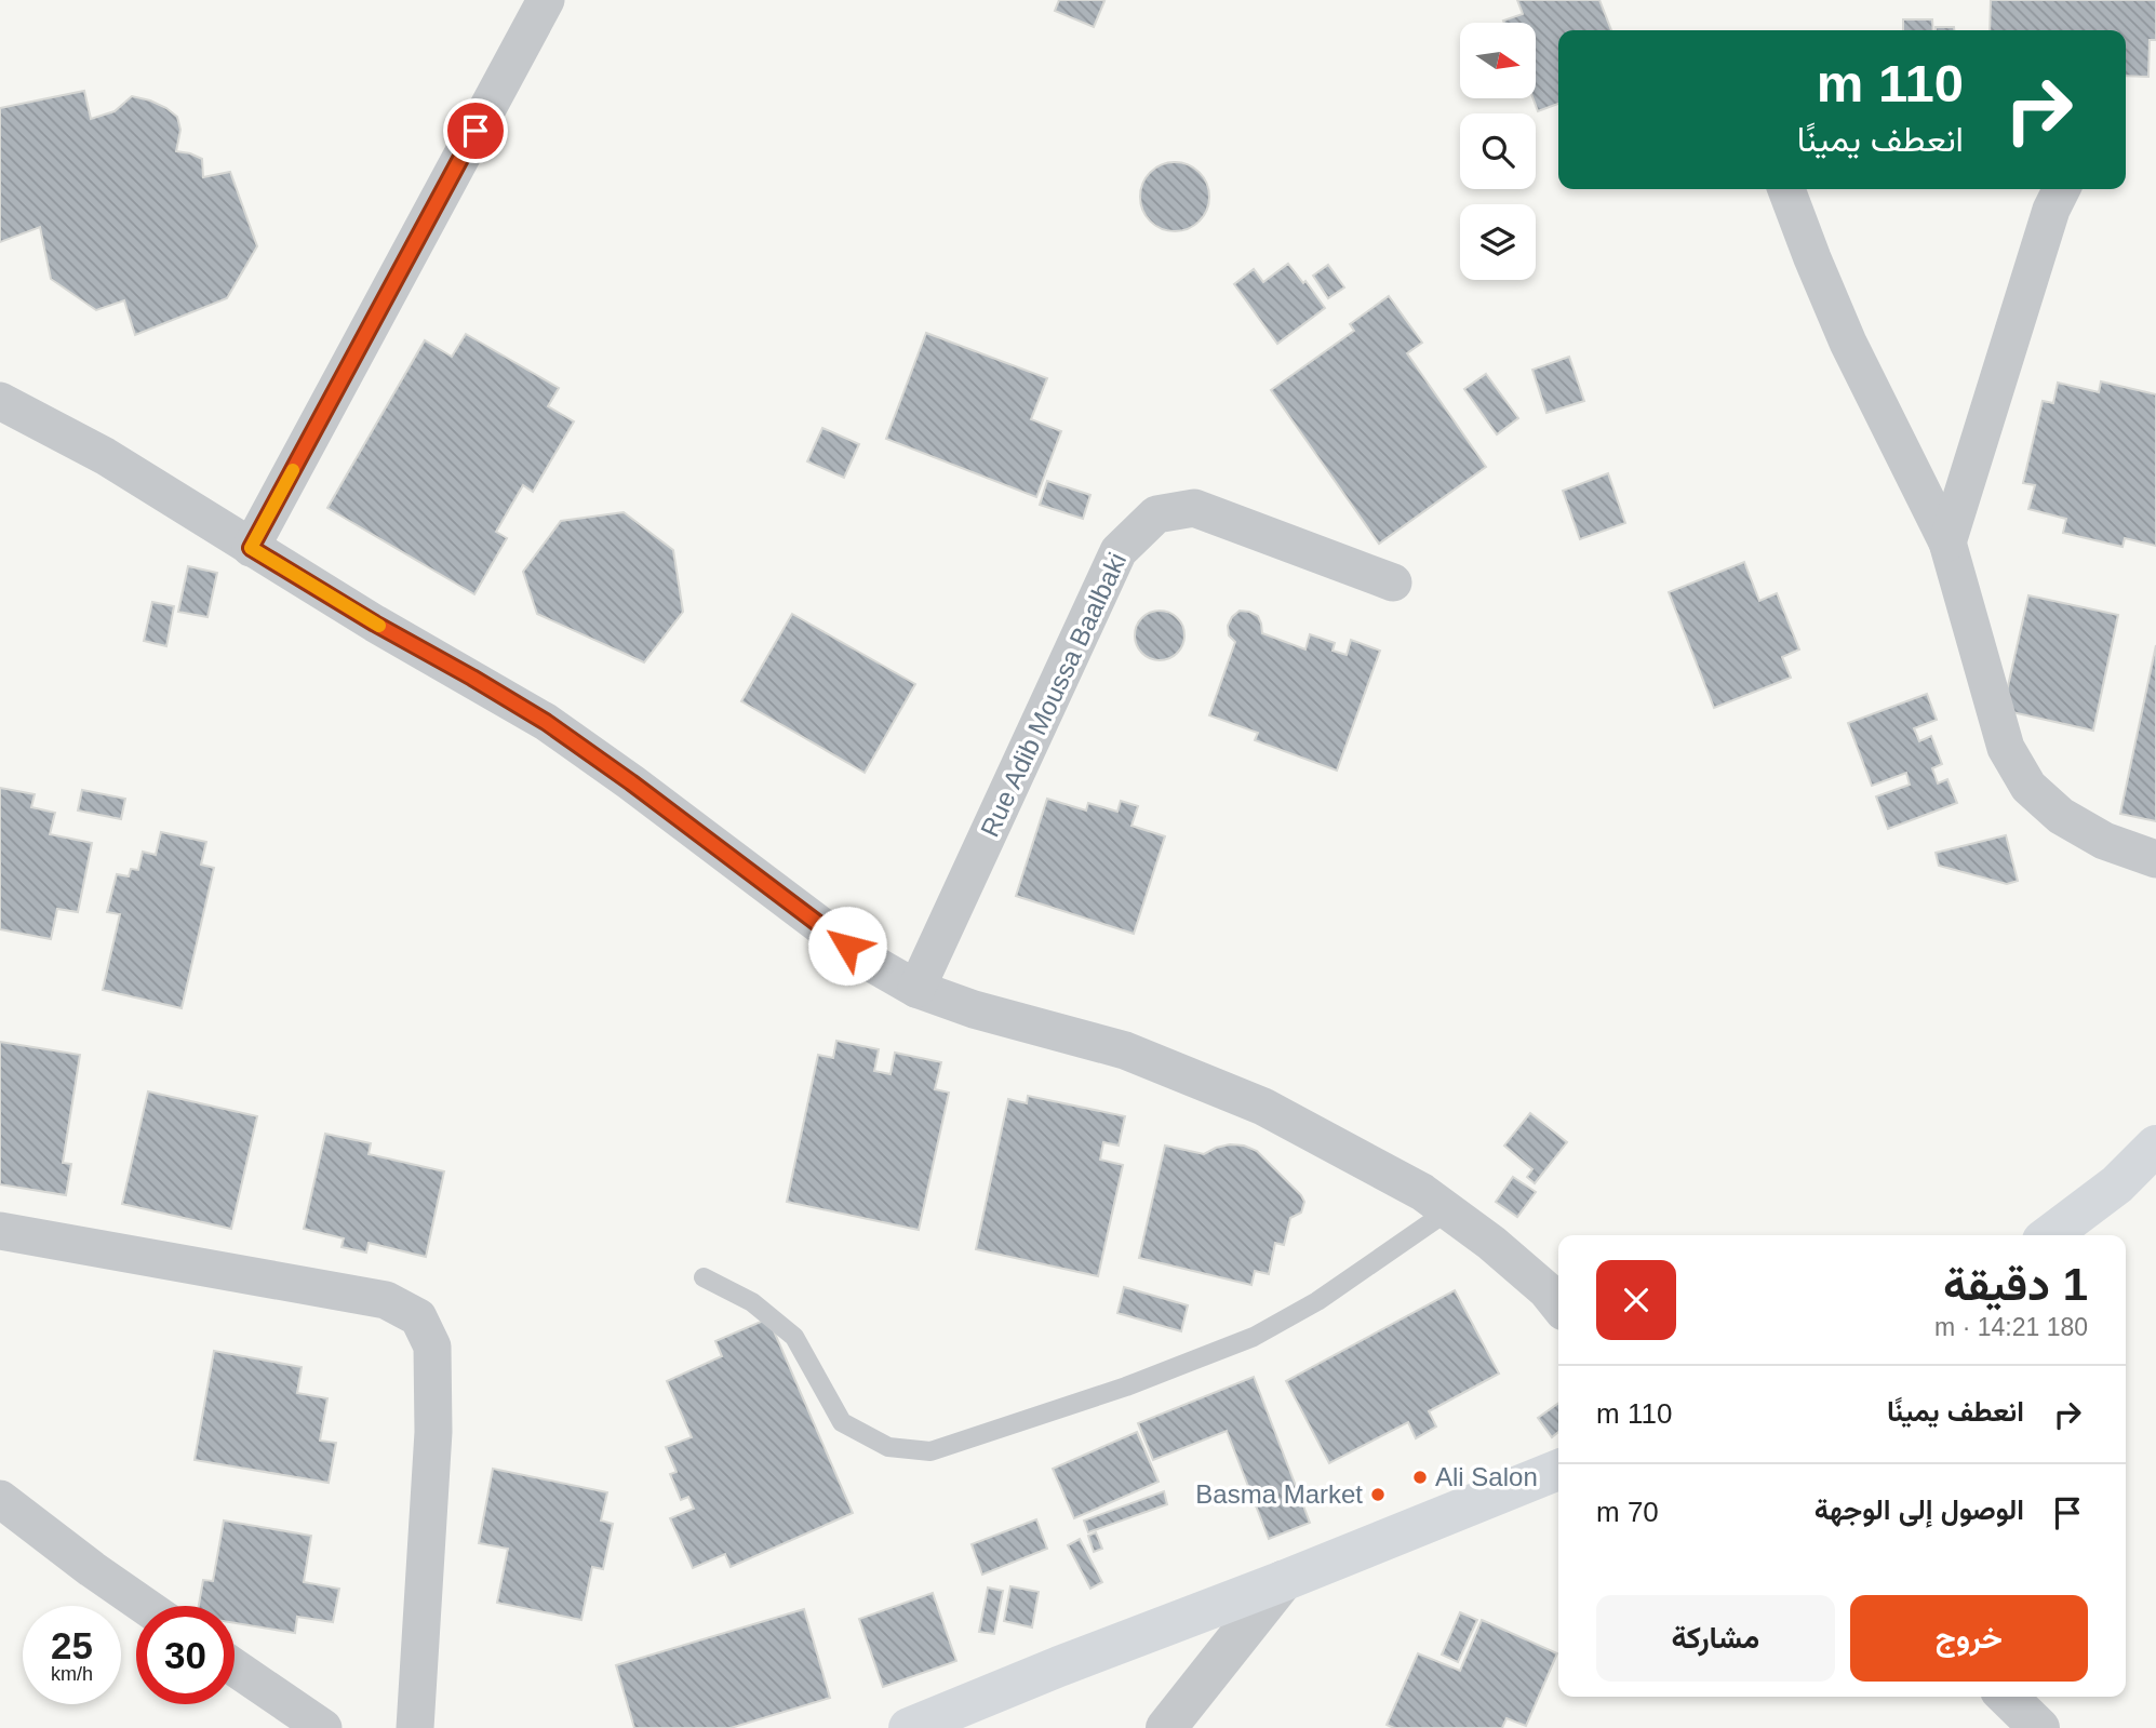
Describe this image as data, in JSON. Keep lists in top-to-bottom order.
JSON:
{
  "streets": {
    "street": ["Rue Adib Moussa Baalbaki"]
  },
  "places": ["Ali Salon", "Basma Market"],
  "north": "right",
  "page": {
    "turn": ["110 m", "انعطف يمينًا"],
    "heading": ["1 دقيقة", "180 m · 14:21"],
    "list": [
      {
        "name": "انعطف يمينًا",
        "value": "110 m"
      },
      {
        "name": "الوصول إلى الوجهة",
        "value": "70 m"
      }
    ],
    "buttons": ["خروج", "مشاركة"],
    "speed": "25 km/h",
    "limit": "30"
  }
}
